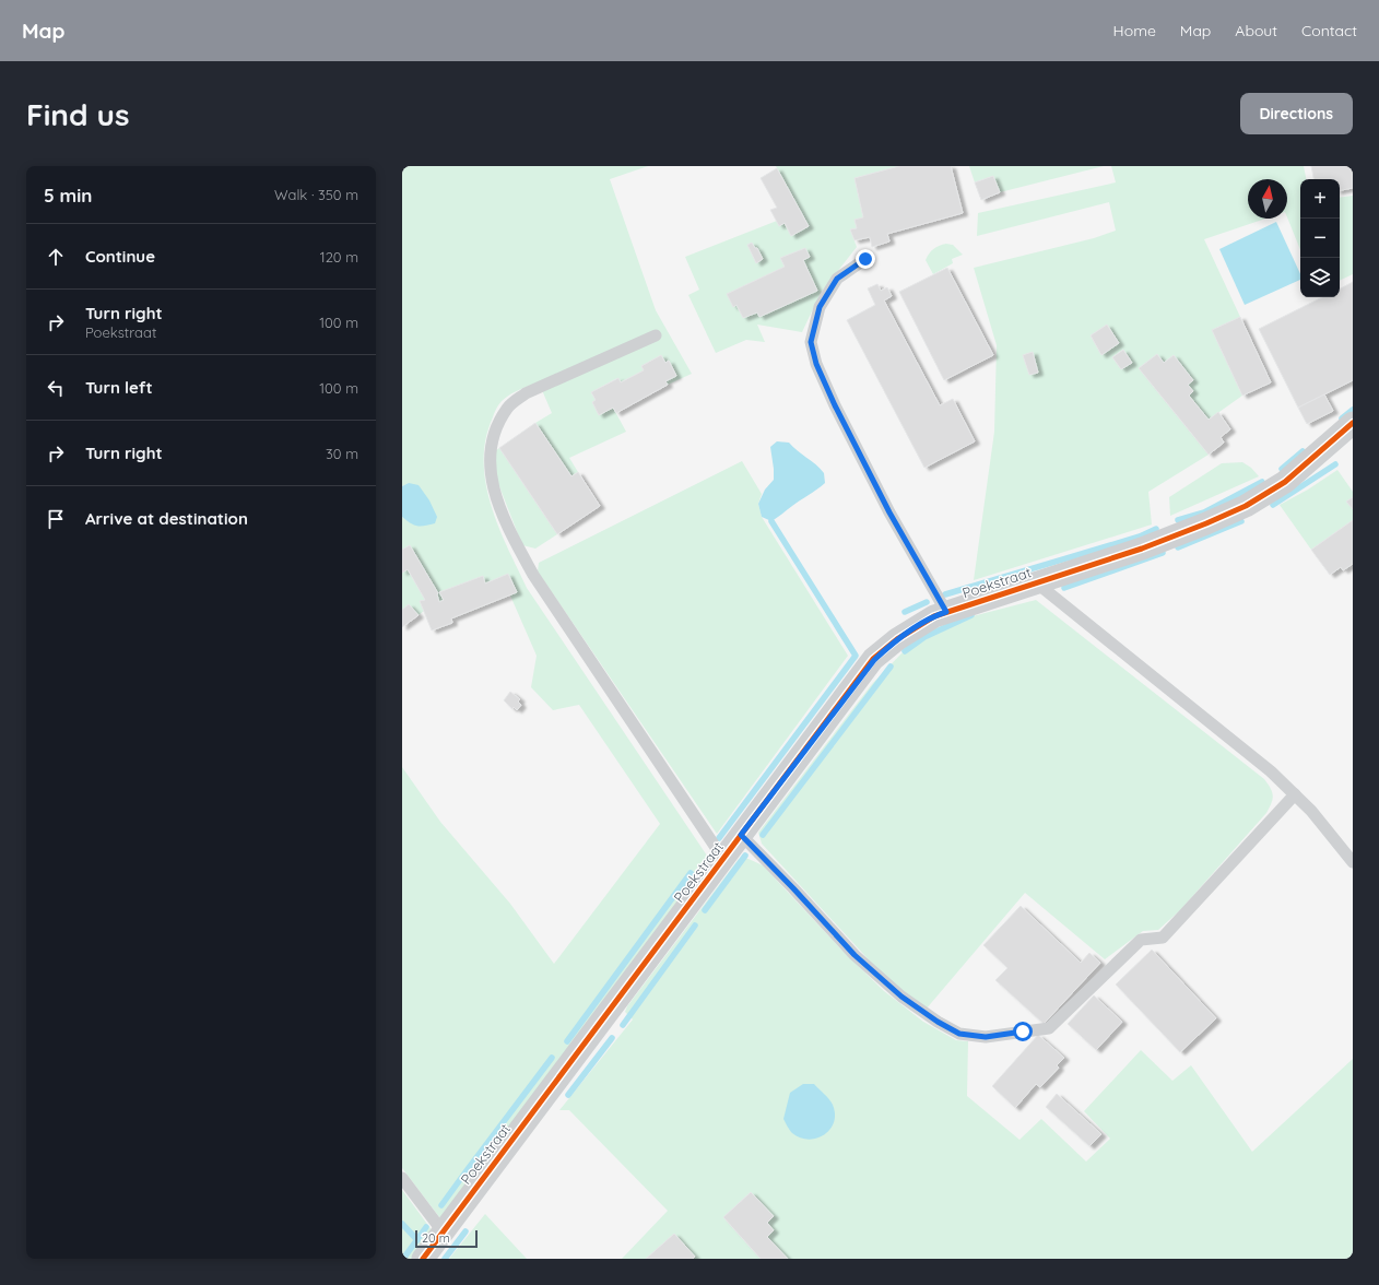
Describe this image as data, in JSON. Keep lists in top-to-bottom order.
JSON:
{
  "streets": {
    "street": ["Poekstraat"]
  },
  "scale_bar": "20 m",
  "north": "top",
  "page": {
    "header": "Map",
    "nav": [
      "Home",
      "Map",
      "About",
      "Contact"
    ],
    "buttons": "Directions",
    "title": "Find us",
    "heading": ["5 min", "Walk · 350 m"],
    "map_buttons": ["+", "−"],
    "list": [
      ["Continue", "120 m"],
      ["Turn right", "Poekstraat", "100 m"],
      ["Turn left", "100 m"],
      ["Turn right", "30 m"],
      "Arrive at destination"
    ],
    "scale": "20 m"
  }
}
